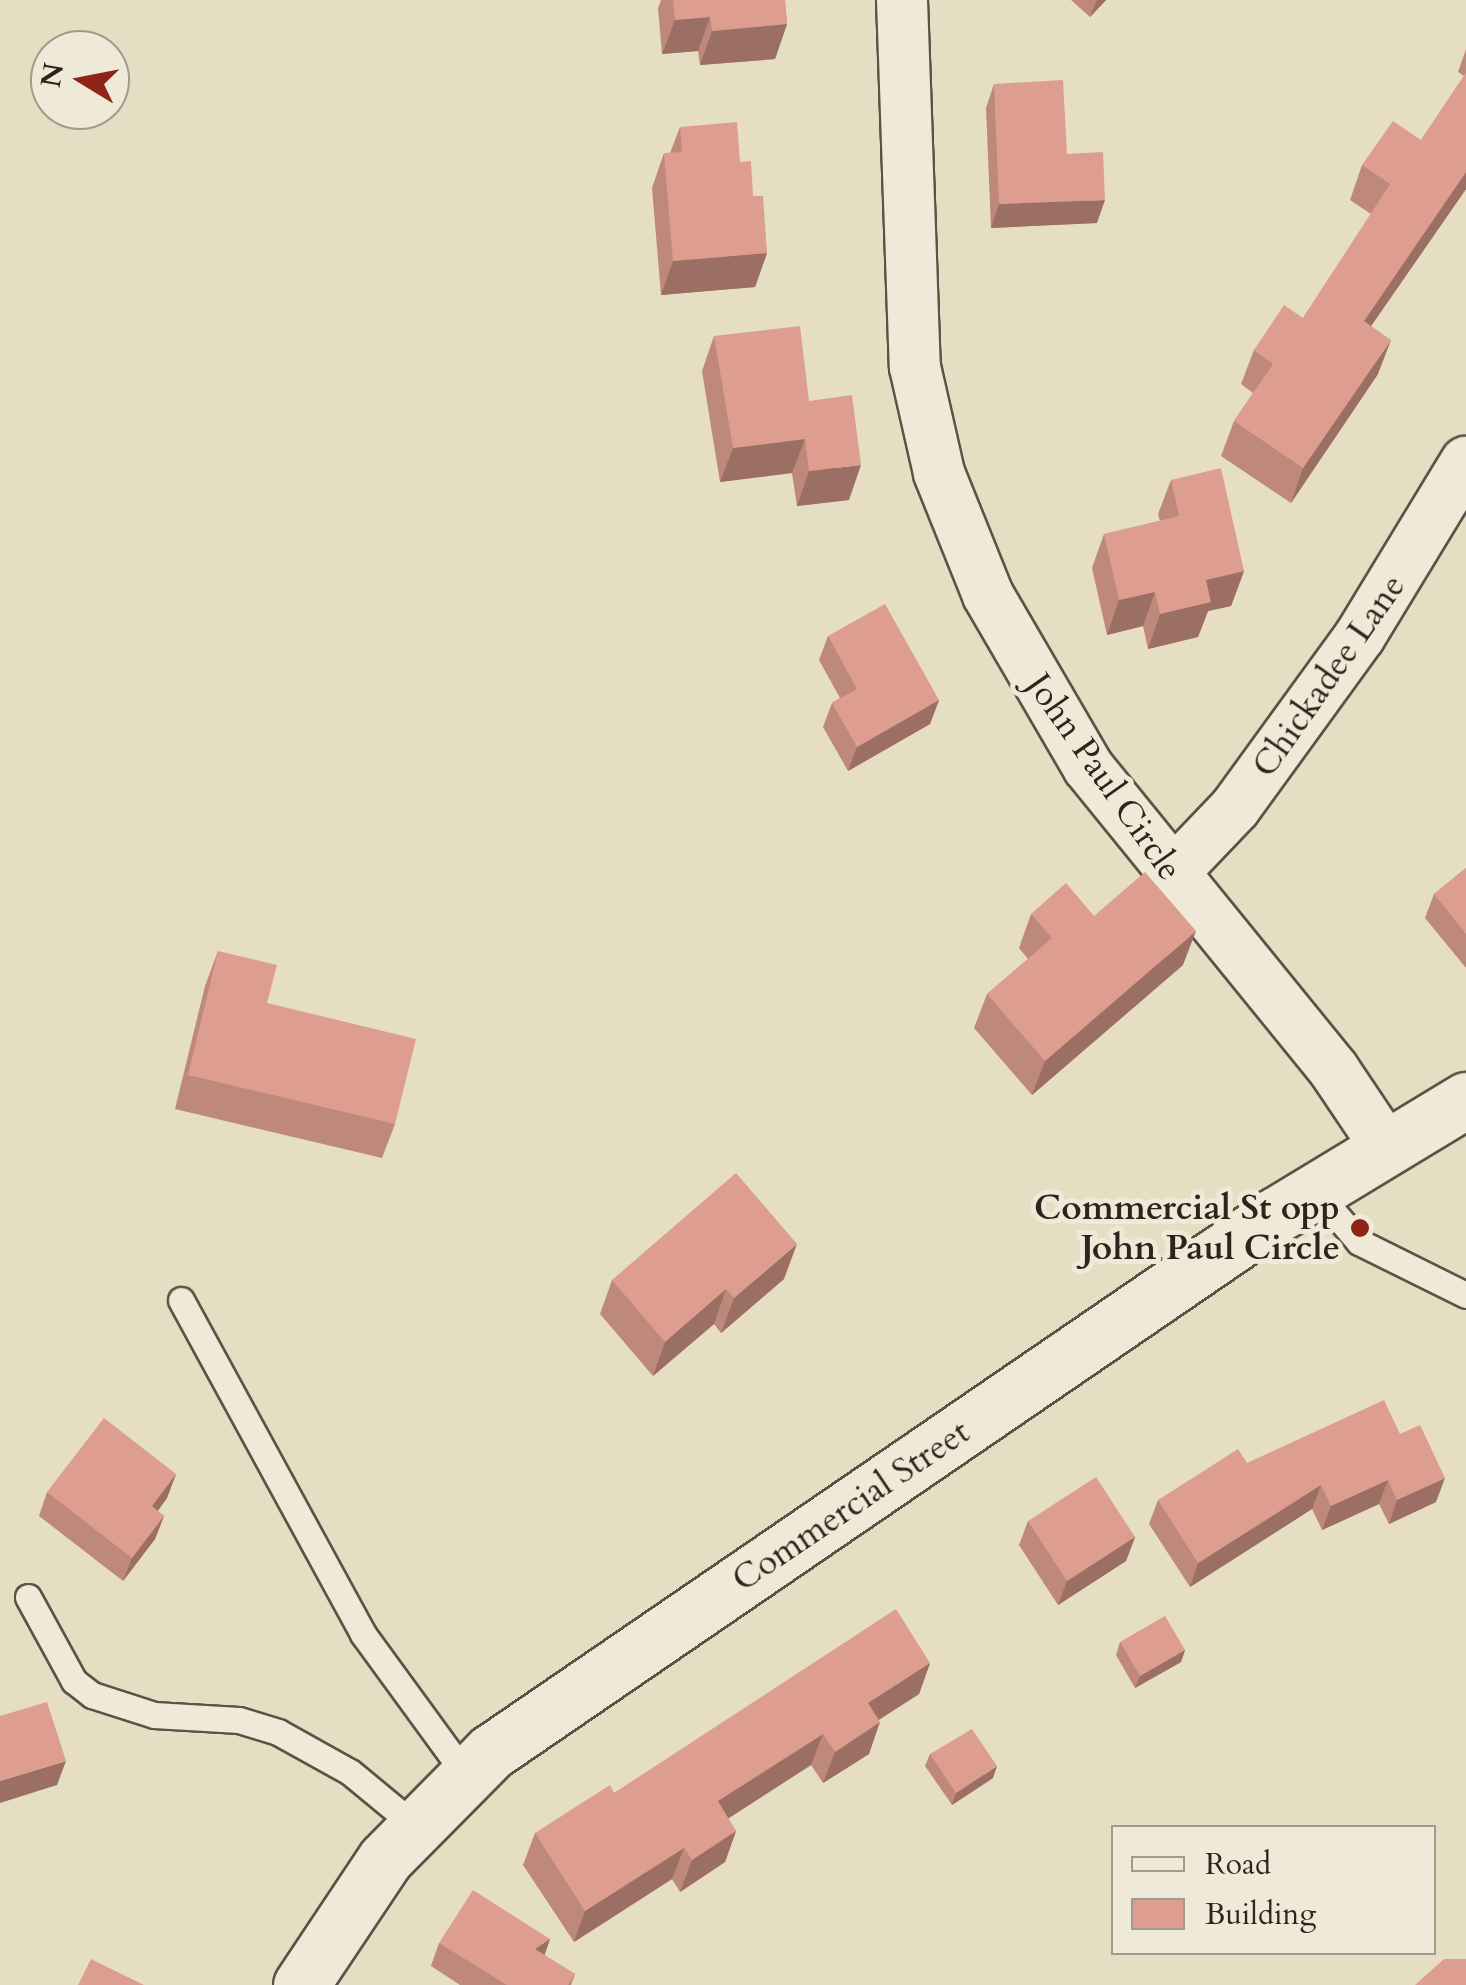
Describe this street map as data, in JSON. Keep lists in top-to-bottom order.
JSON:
{
  "streets": {
    "main road": ["Commercial Street"],
    "street": ["Chickadee Lane", "John Paul Circle"]
  },
  "crossings": [
    ["Chickadee Lane", "John Paul Circle"],
    ["John Paul Circle", "Commercial Street"]
  ],
  "places": ["Commercial St opp John Paul Circle"],
  "legend": ["Road", "Building"],
  "north": "left"
}
